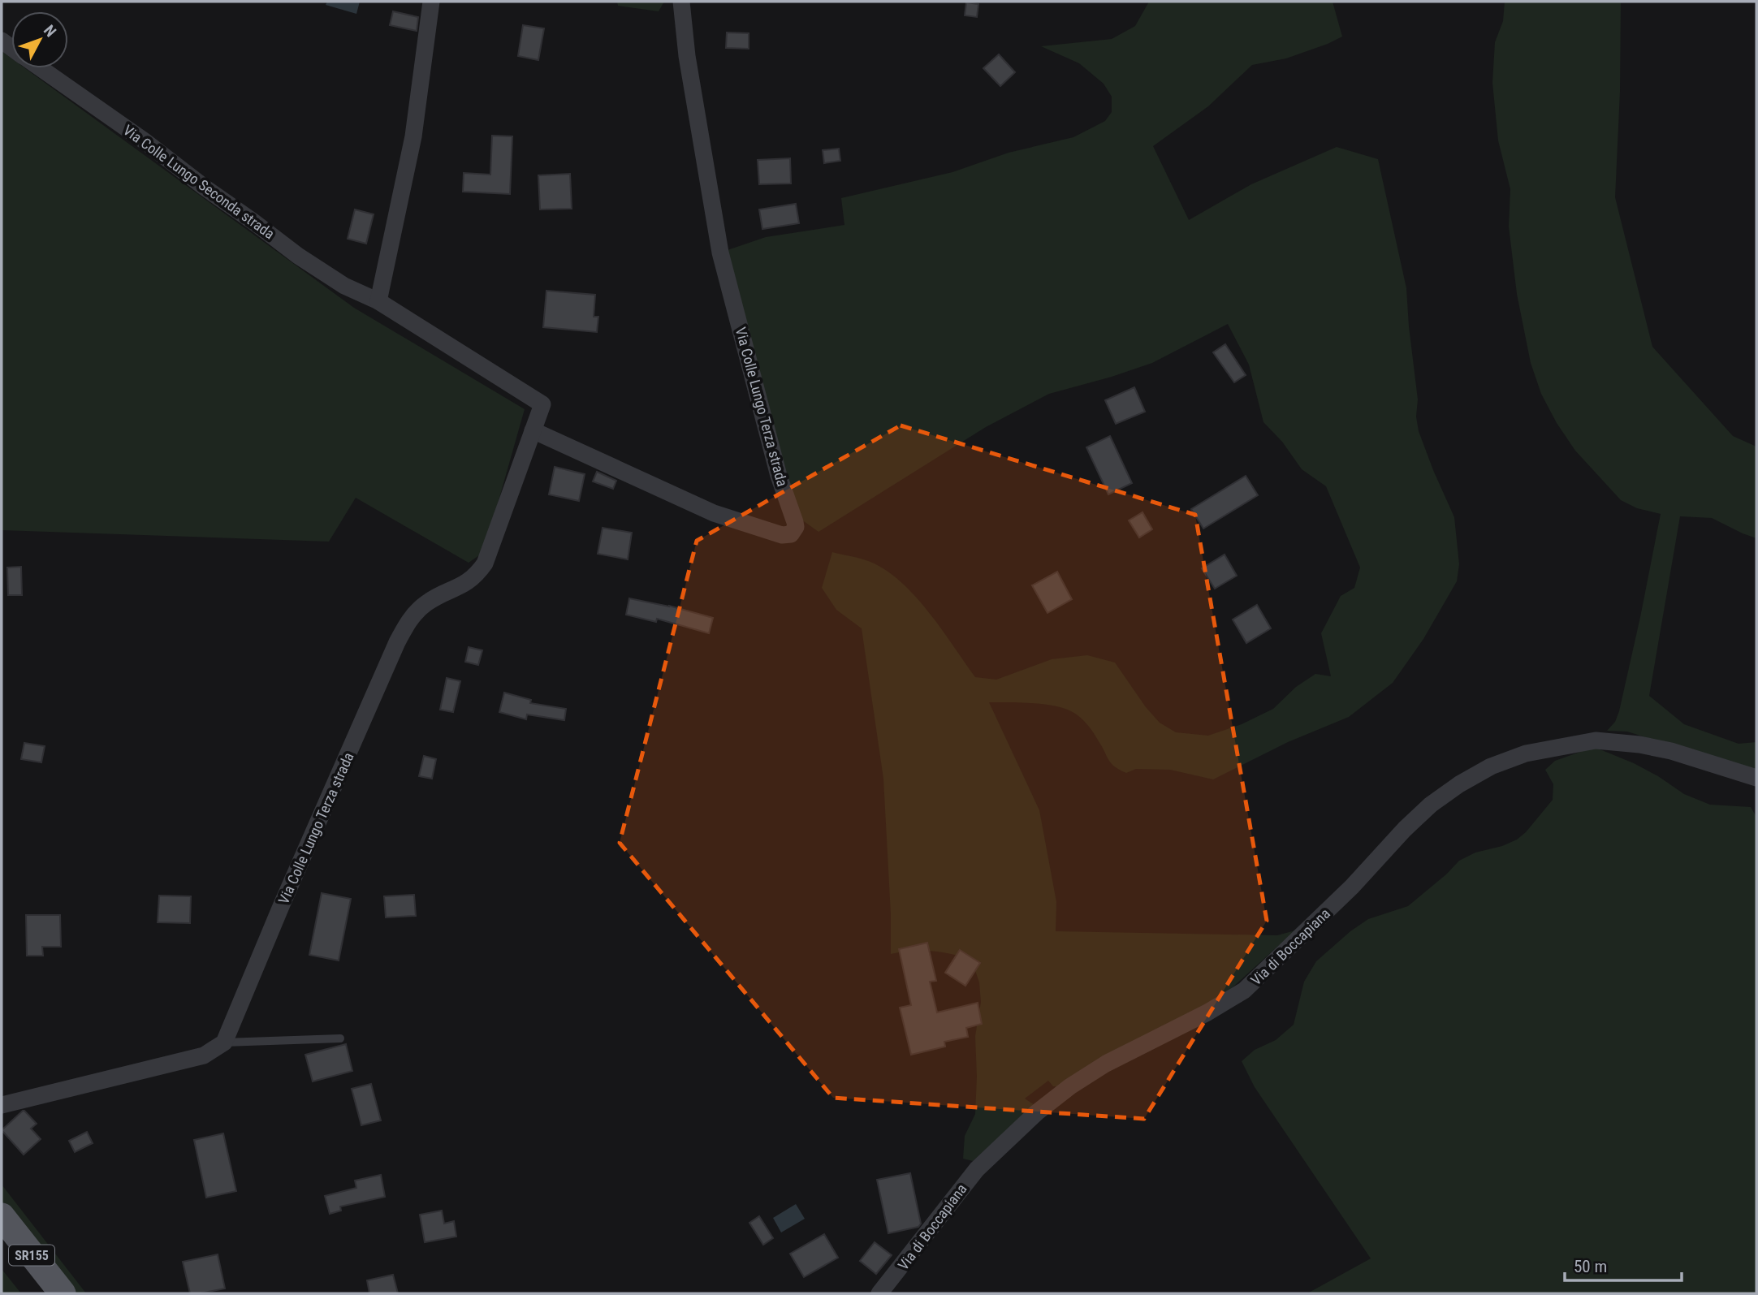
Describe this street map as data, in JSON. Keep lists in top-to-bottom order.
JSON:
{
  "streets": {
    "main road": ["SR155"],
    "street": ["Via Colle Lungo Seconda strada", "Via Colle Lungo Terza strada", "Via di Boccapiana"]
  },
  "crossings": [
    ["Via Colle Lungo Seconda strada", "Via Colle Lungo Terza strada"]
  ],
  "scale_bar": "50 m",
  "north": "top right"
}
